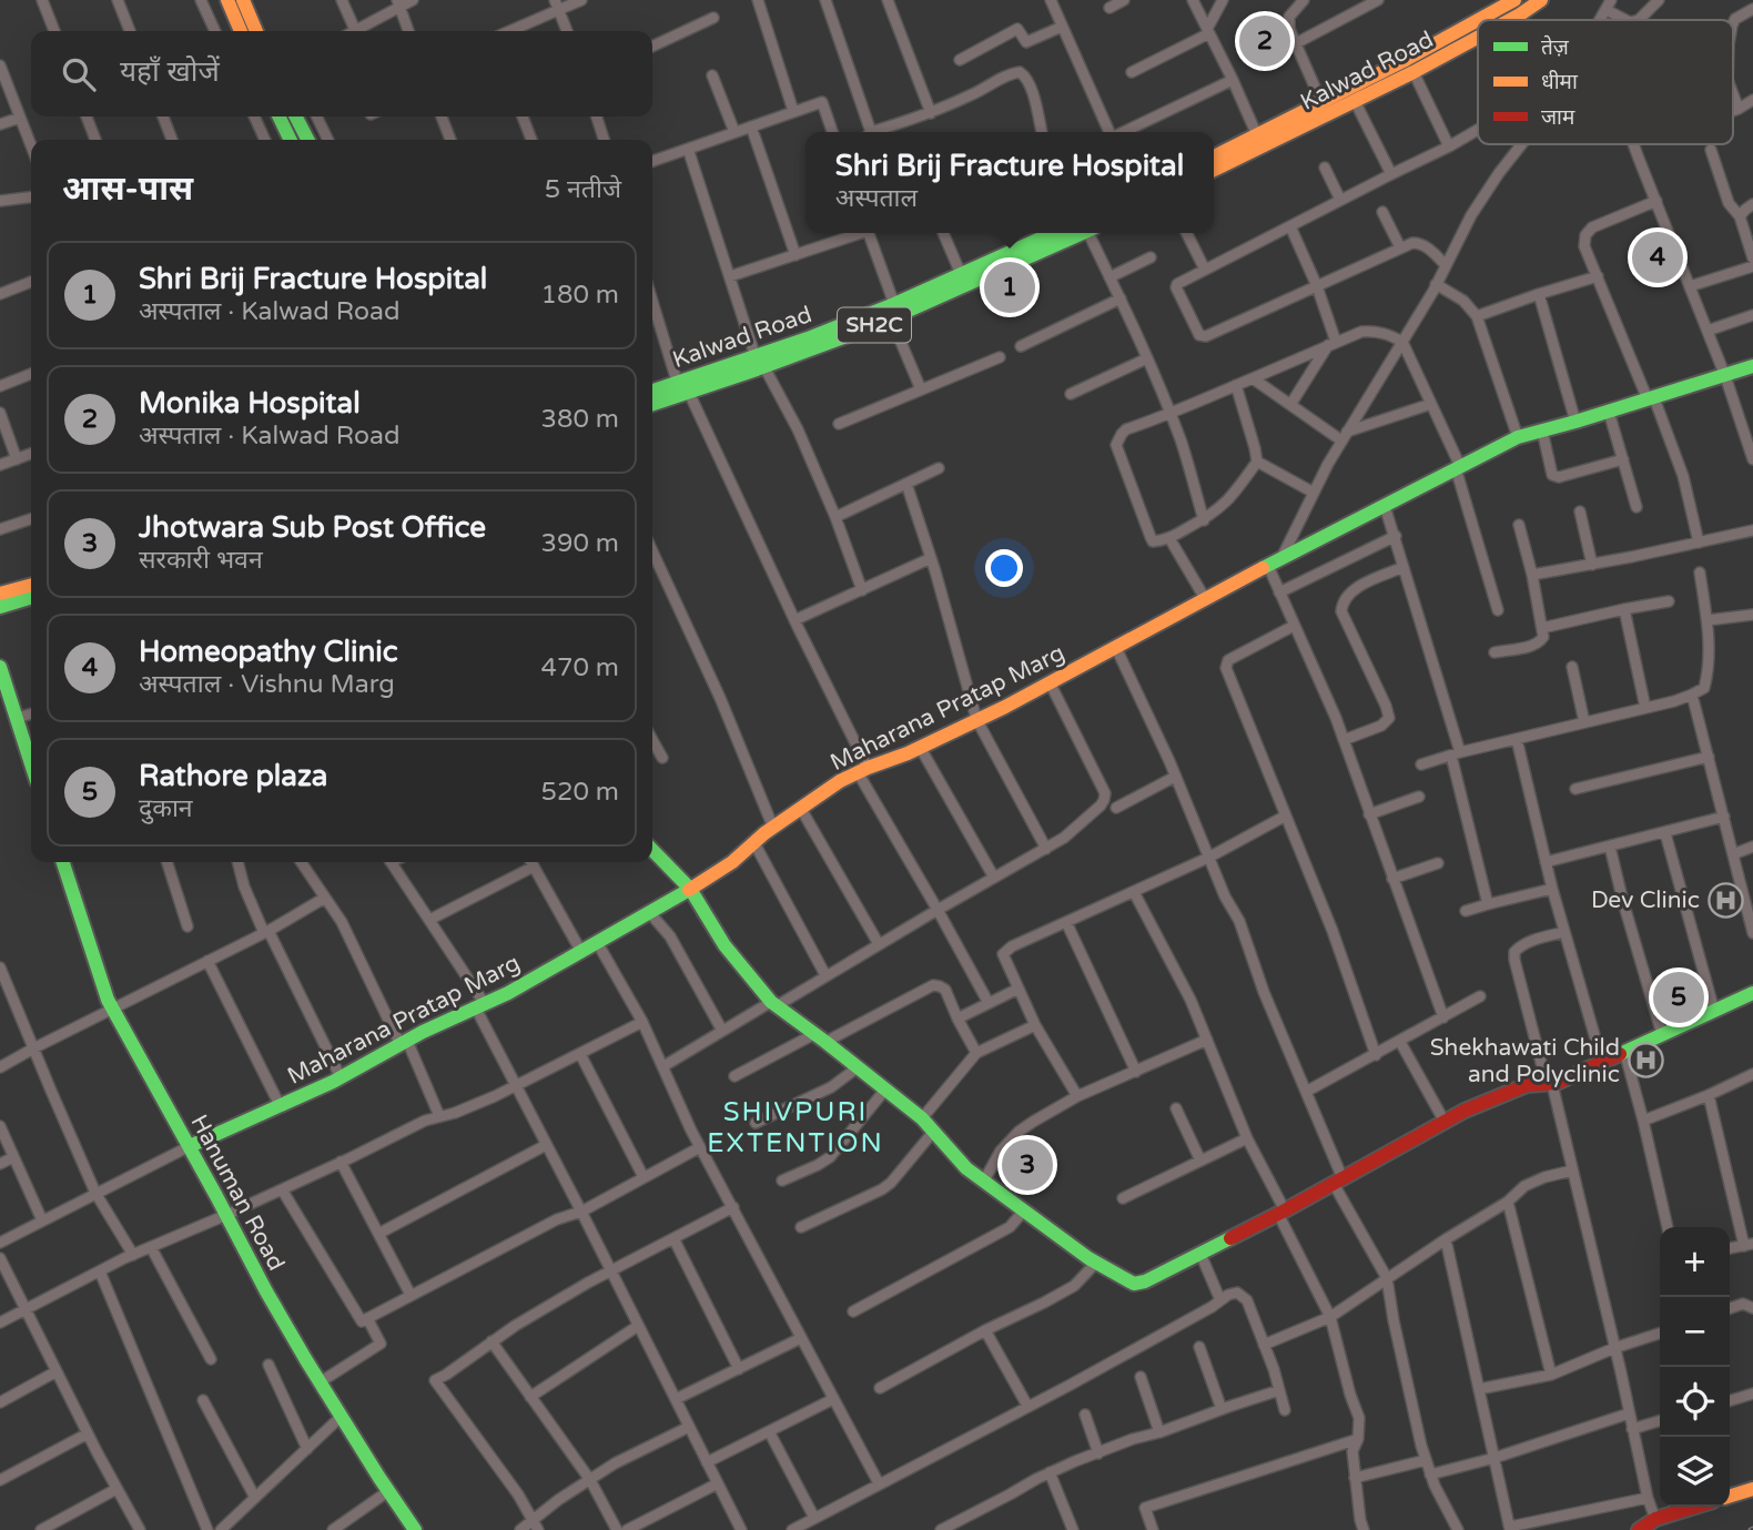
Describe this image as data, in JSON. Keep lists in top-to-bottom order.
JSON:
{
  "streets": {
    "street": [
      "Kalwad Road",
      "SH2C",
      "Maharana Pratap Marg",
      "Hanuman Road"
    ]
  },
  "crossings": [
    ["Maharana Pratap Marg", "Hanuman Road"]
  ],
  "districts": ["SHIVPURI EXTENTION"],
  "places": {
    "hospital": ["Dev Clinic", "Shekhawati Child and Polyclinic"]
  },
  "legend": ["तेज़", "धीमा", "जाम"],
  "page": {
    "pins": [
      "2",
      "4",
      "1",
      "5",
      "3"
    ],
    "search": "यहाँ खोजें",
    "popup": ["Shri Brij Fracture Hospital", "अस्पताल"],
    "heading": ["आस-पास", "5 नतीजे"],
    "list": [
      {
        "mark": "1",
        "name": "Shri Brij Fracture Hospital",
        "note": "अस्पताल · Kalwad Road",
        "value": "180 m"
      },
      {
        "mark": "2",
        "name": "Monika Hospital",
        "note": "अस्पताल · Kalwad Road",
        "value": "380 m"
      },
      {
        "mark": "3",
        "name": "Jhotwara Sub Post Office",
        "note": "सरकारी भवन",
        "value": "390 m"
      },
      {
        "mark": "4",
        "name": "Homeopathy Clinic",
        "note": "अस्पताल · Vishnu Marg",
        "value": "470 m"
      },
      {
        "mark": "5",
        "name": "Rathore plaza",
        "note": "दुकान",
        "value": "520 m"
      }
    ],
    "map_buttons": ["+", "−"]
  }
}
